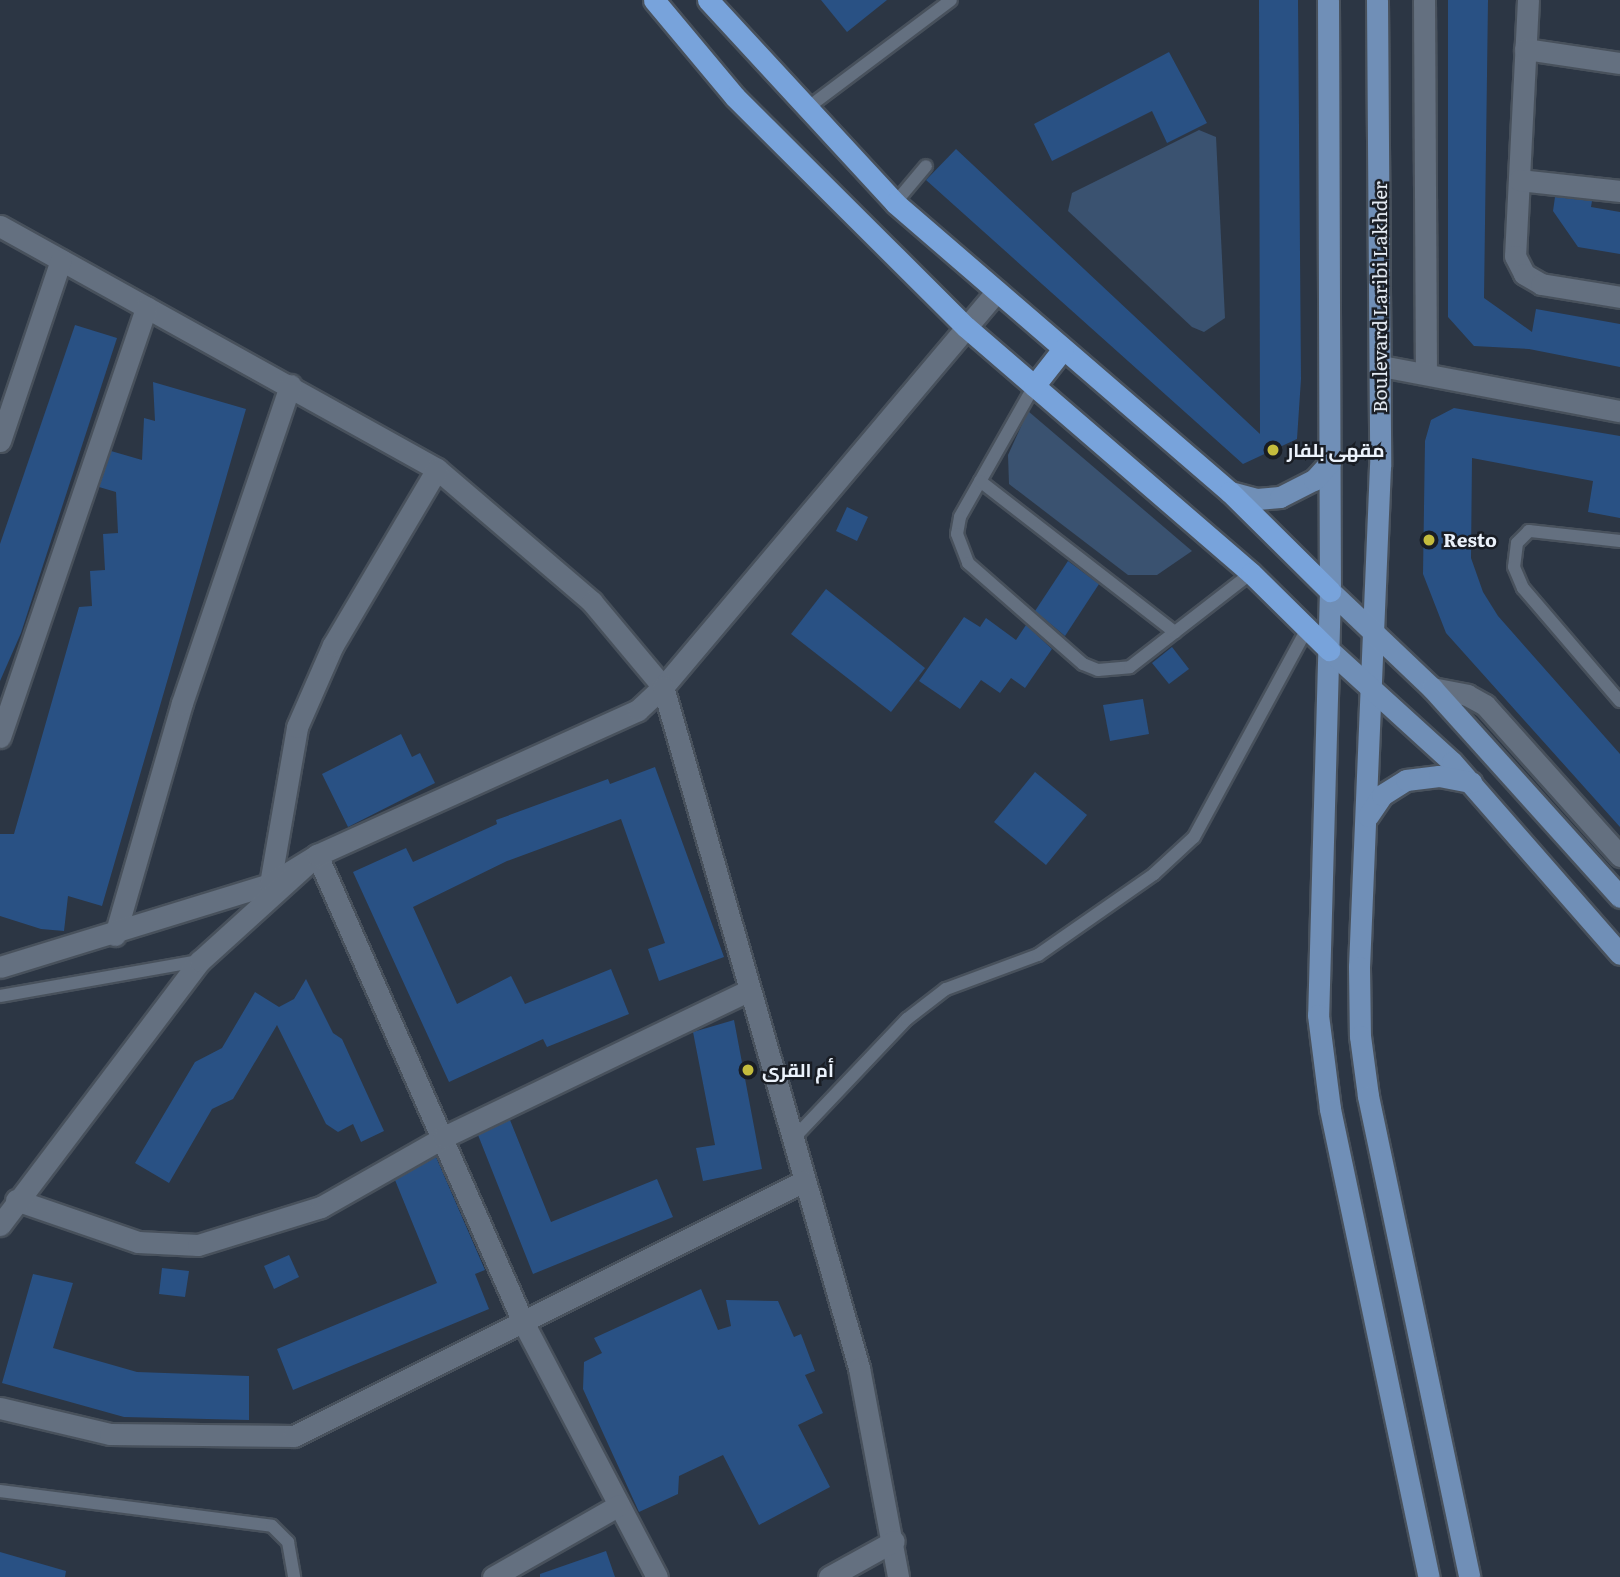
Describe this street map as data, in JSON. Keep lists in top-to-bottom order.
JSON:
{
  "streets": {
    "main road": ["Boulevard Laribi Lakhder"]
  },
  "places": ["مقهى بلفار", "Resto", "أم القرى"]
}
